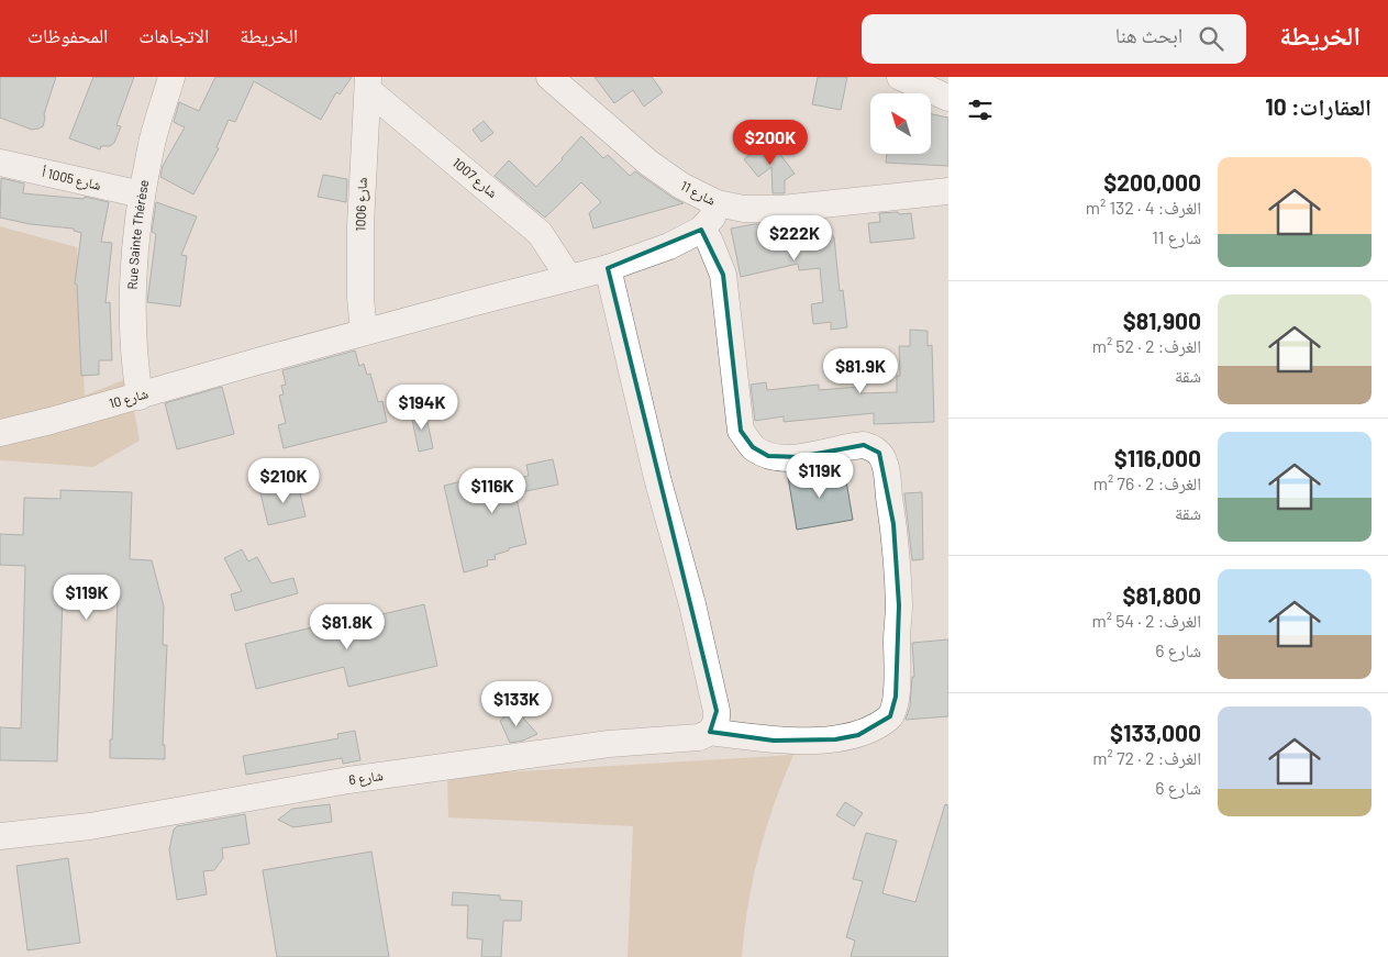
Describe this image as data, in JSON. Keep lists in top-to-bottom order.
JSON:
{
  "streets": {
    "street": [
      "شارع 1007",
      "شارع 1005 أ",
      "شارع 11",
      "شارع 1006",
      "Rue Sainte Thérèse",
      "شارع 10",
      "شارع 6"
    ]
  },
  "crossings": [
    ["شارع 1007", "شارع 1006"],
    ["شارع 1007", "شارع 10"],
    ["شارع 1005 أ", "Rue Sainte Thérèse"],
    ["شارع 1006", "شارع 10"],
    ["Rue Sainte Thérèse", "شارع 10"]
  ],
  "north": "top left",
  "page": {
    "header": "الخريطة",
    "search": "ابحث هنا",
    "nav": ["الخريطة", "الاتجاهات", "المحفوظات"],
    "heading": "العقارات: 10",
    "price": [
      "$200K",
      "$222K",
      "$81.9K",
      "$194K",
      "$119K",
      "$210K",
      "$116K",
      "$119K",
      "$81.8K",
      "$133K"
    ],
    "list": [
      {
        "name": "$200,000",
        "note": "الغرف: 4 · 132 m² · شارع 11"
      },
      {
        "name": "$81,900",
        "note": "الغرف: 2 · 52 m² · شقة"
      },
      {
        "name": "$116,000",
        "note": "الغرف: 2 · 76 m² · شقة"
      },
      {
        "name": "$81,800",
        "note": "الغرف: 2 · 54 m² · شارع 6"
      },
      {
        "name": "$133,000",
        "note": "الغرف: 2 · 72 m² · شارع 6"
      }
    ]
  }
}
